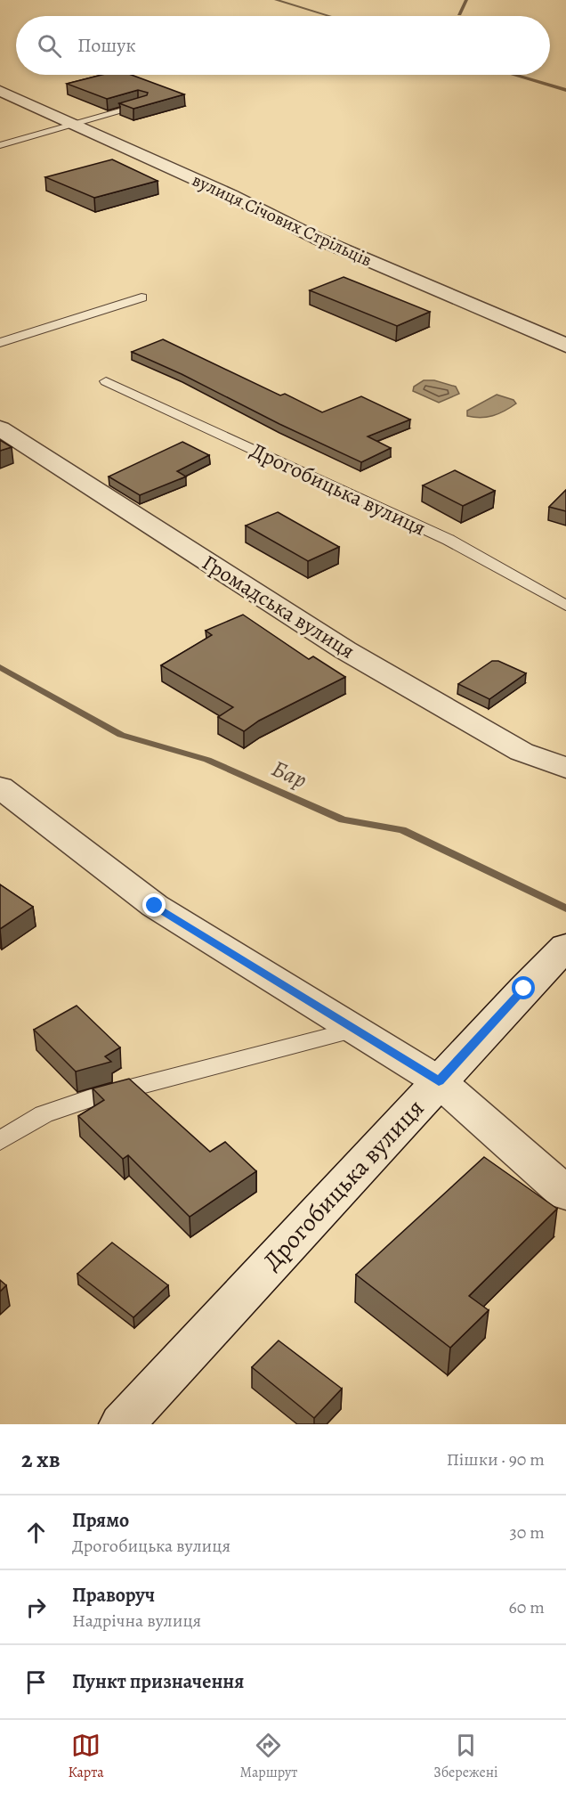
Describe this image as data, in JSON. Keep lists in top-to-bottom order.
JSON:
{
  "streets": {
    "street": ["вулиця Січових Стрільців", "Дрогобицька вулиця", "Громадська вулиця"]
  },
  "water": ["Бар"],
  "page": {
    "search": "Пошук",
    "heading": ["2 хв", "Пішки · 90 m"],
    "list": [
      ["Прямо", "Дрогобицька вулиця", "30 m"],
      ["Праворуч", "Надрічна вулиця", "60 m"],
      "Пункт призначення"
    ],
    "nav": ["Карта", "Маршрут", "Збережені"]
  }
}
